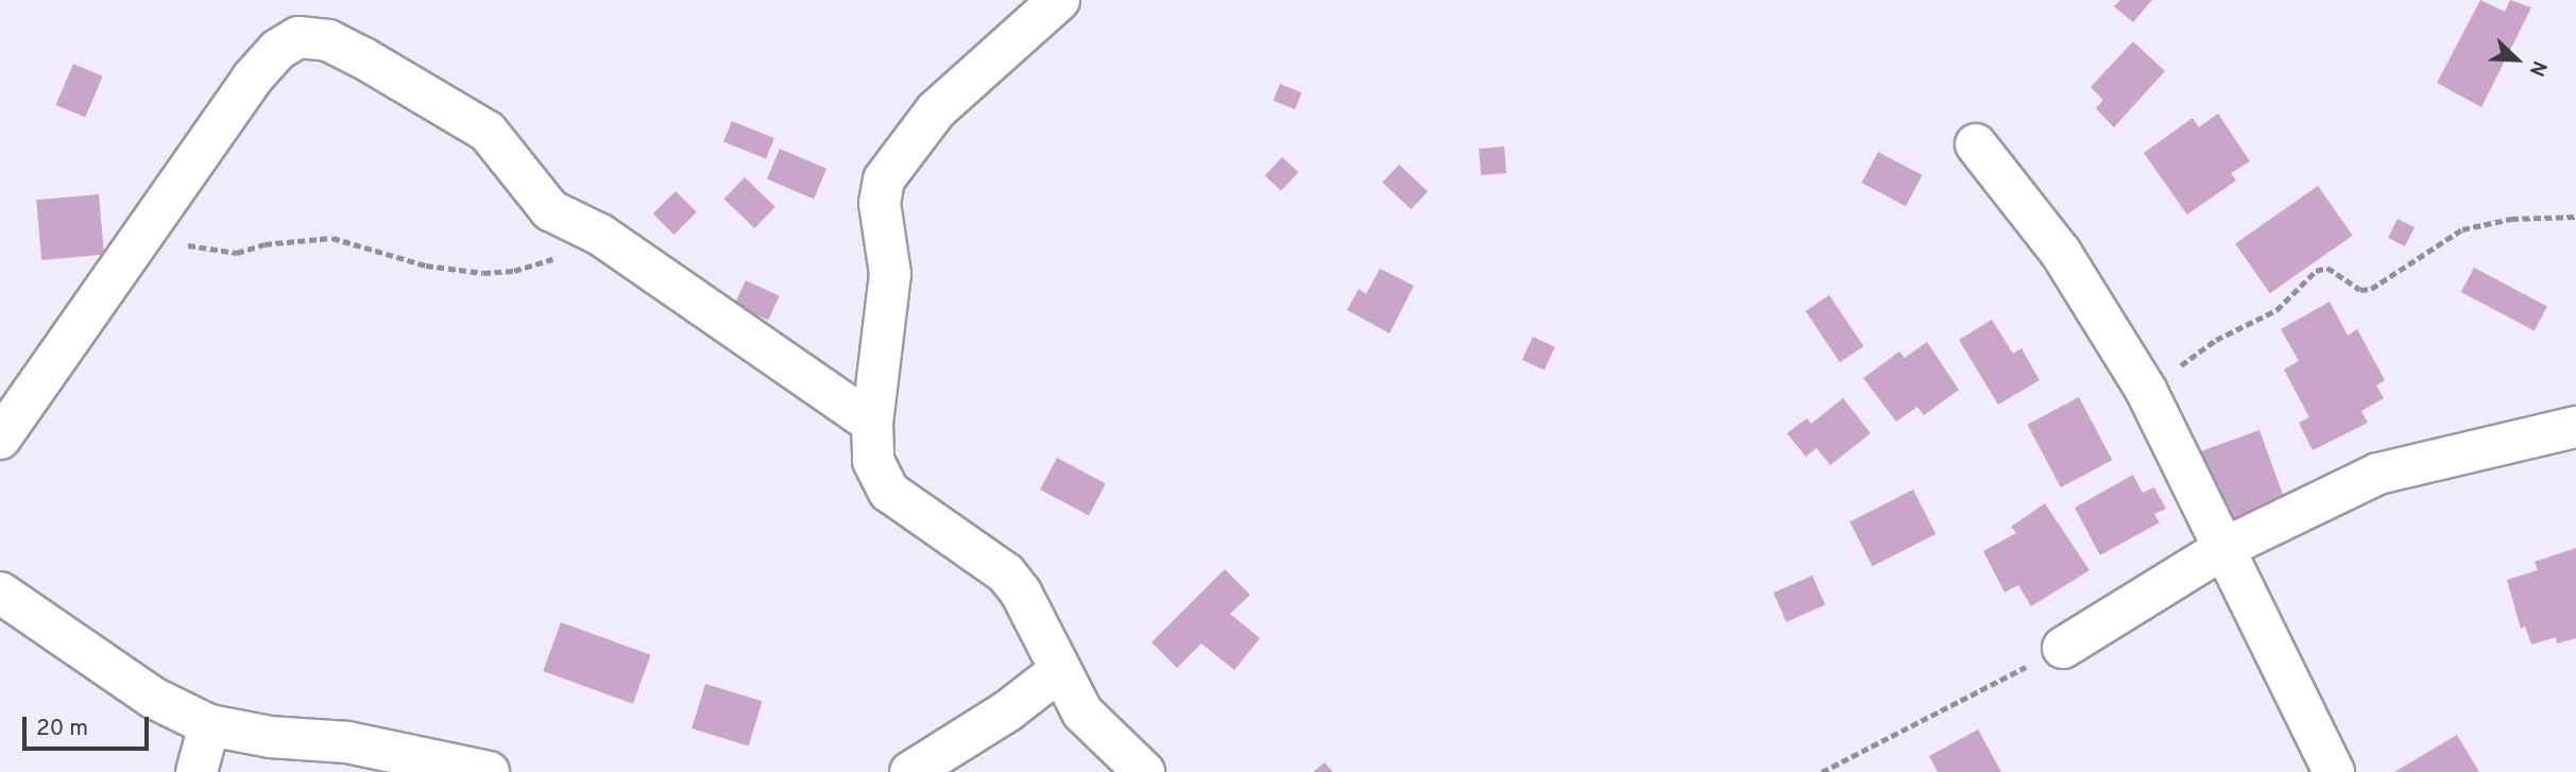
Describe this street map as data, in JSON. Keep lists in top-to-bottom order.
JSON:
{
  "scale_bar": "20 m",
  "north": "bottom right"
}
